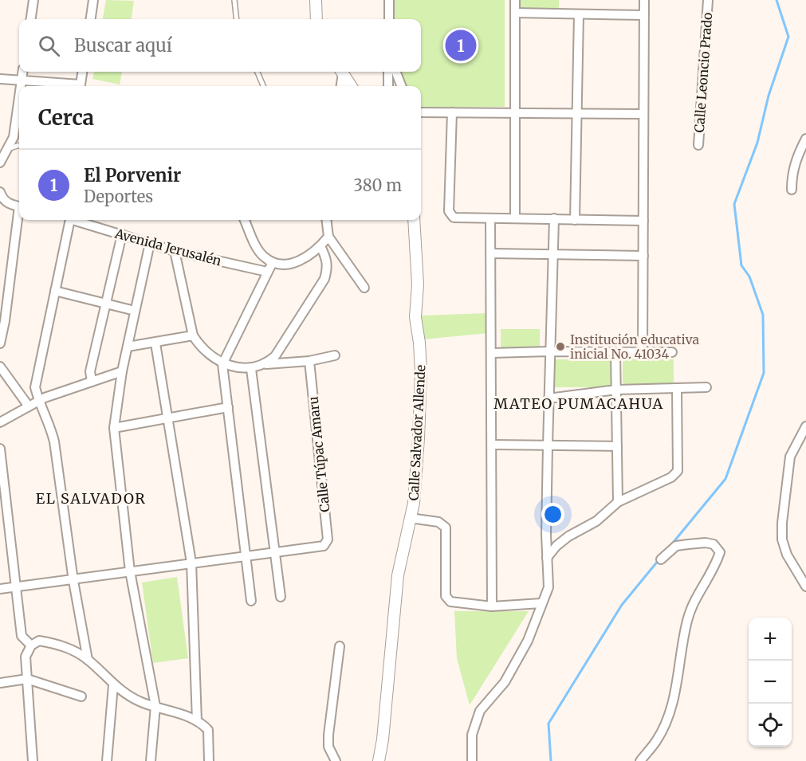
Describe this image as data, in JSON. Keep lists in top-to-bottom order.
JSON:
{
  "streets": {
    "street": [
      "Calle Leoncio Prado",
      "Avenida Jerusalén",
      "Calle Salvador Allende",
      "Calle Túpac Amaru"
    ]
  },
  "districts": ["MATEO PUMACAHUA", "EL SALVADOR"],
  "places": ["Institución educativa inicial No. 41034"],
  "page": {
    "search": "Buscar aquí",
    "pins": "1",
    "heading": "Cerca",
    "list": [
      {
        "mark": "1",
        "name": "El Porvenir",
        "note": "Deportes",
        "value": "380 m"
      }
    ],
    "map_buttons": ["+", "−"]
  }
}
